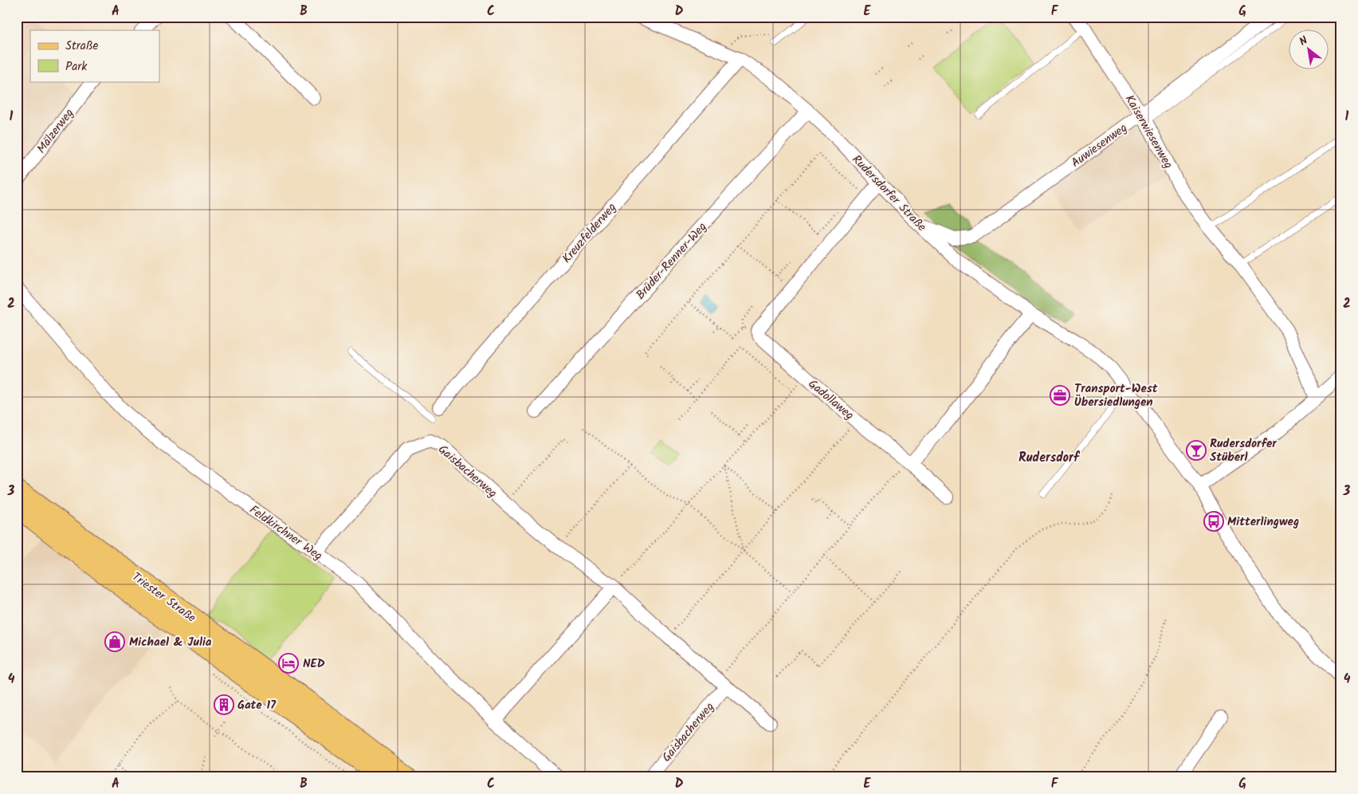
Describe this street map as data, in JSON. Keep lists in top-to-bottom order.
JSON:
{
  "streets": {
    "main road": ["Triester Straße"],
    "street": [
      "Mälzerweg",
      "Kaiserwiesenweg",
      "Auwiesenweg",
      "Rudersdorfer Straße",
      "Kreuzfelderweg",
      "Brüder-Renner-Weg",
      "Gadollaweg",
      "Gaisbacherweg",
      "Feldkirchner Weg"
    ]
  },
  "crossings": [
    ["Kaiserwiesenweg", "Auwiesenweg"],
    ["Auwiesenweg", "Rudersdorfer Straße"],
    ["Rudersdorfer Straße", "Kreuzfelderweg"],
    ["Rudersdorfer Straße", "Brüder-Renner-Weg"],
    ["Rudersdorfer Straße", "Gadollaweg"],
    ["Gaisbacherweg", "Feldkirchner Weg"]
  ],
  "districts": ["Rudersdorf"],
  "places": {
    "office": ["Transport-West Übersiedlungen"],
    "bar": ["Rudersdorfer Stüberl"],
    "bus stop": ["Mitterlingweg"],
    "shop": ["Michael & Julia"],
    "hotel": ["NED"],
    "building": ["Gate 17"]
  },
  "legend": ["Straße", "Park"],
  "north": "top left",
  "grid": {
    "columns": [
      "A",
      "B",
      "C",
      "D",
      "E",
      "F",
      "G"
    ],
    "rows": [
      "1",
      "2",
      "3",
      "4"
    ]
  }
}
